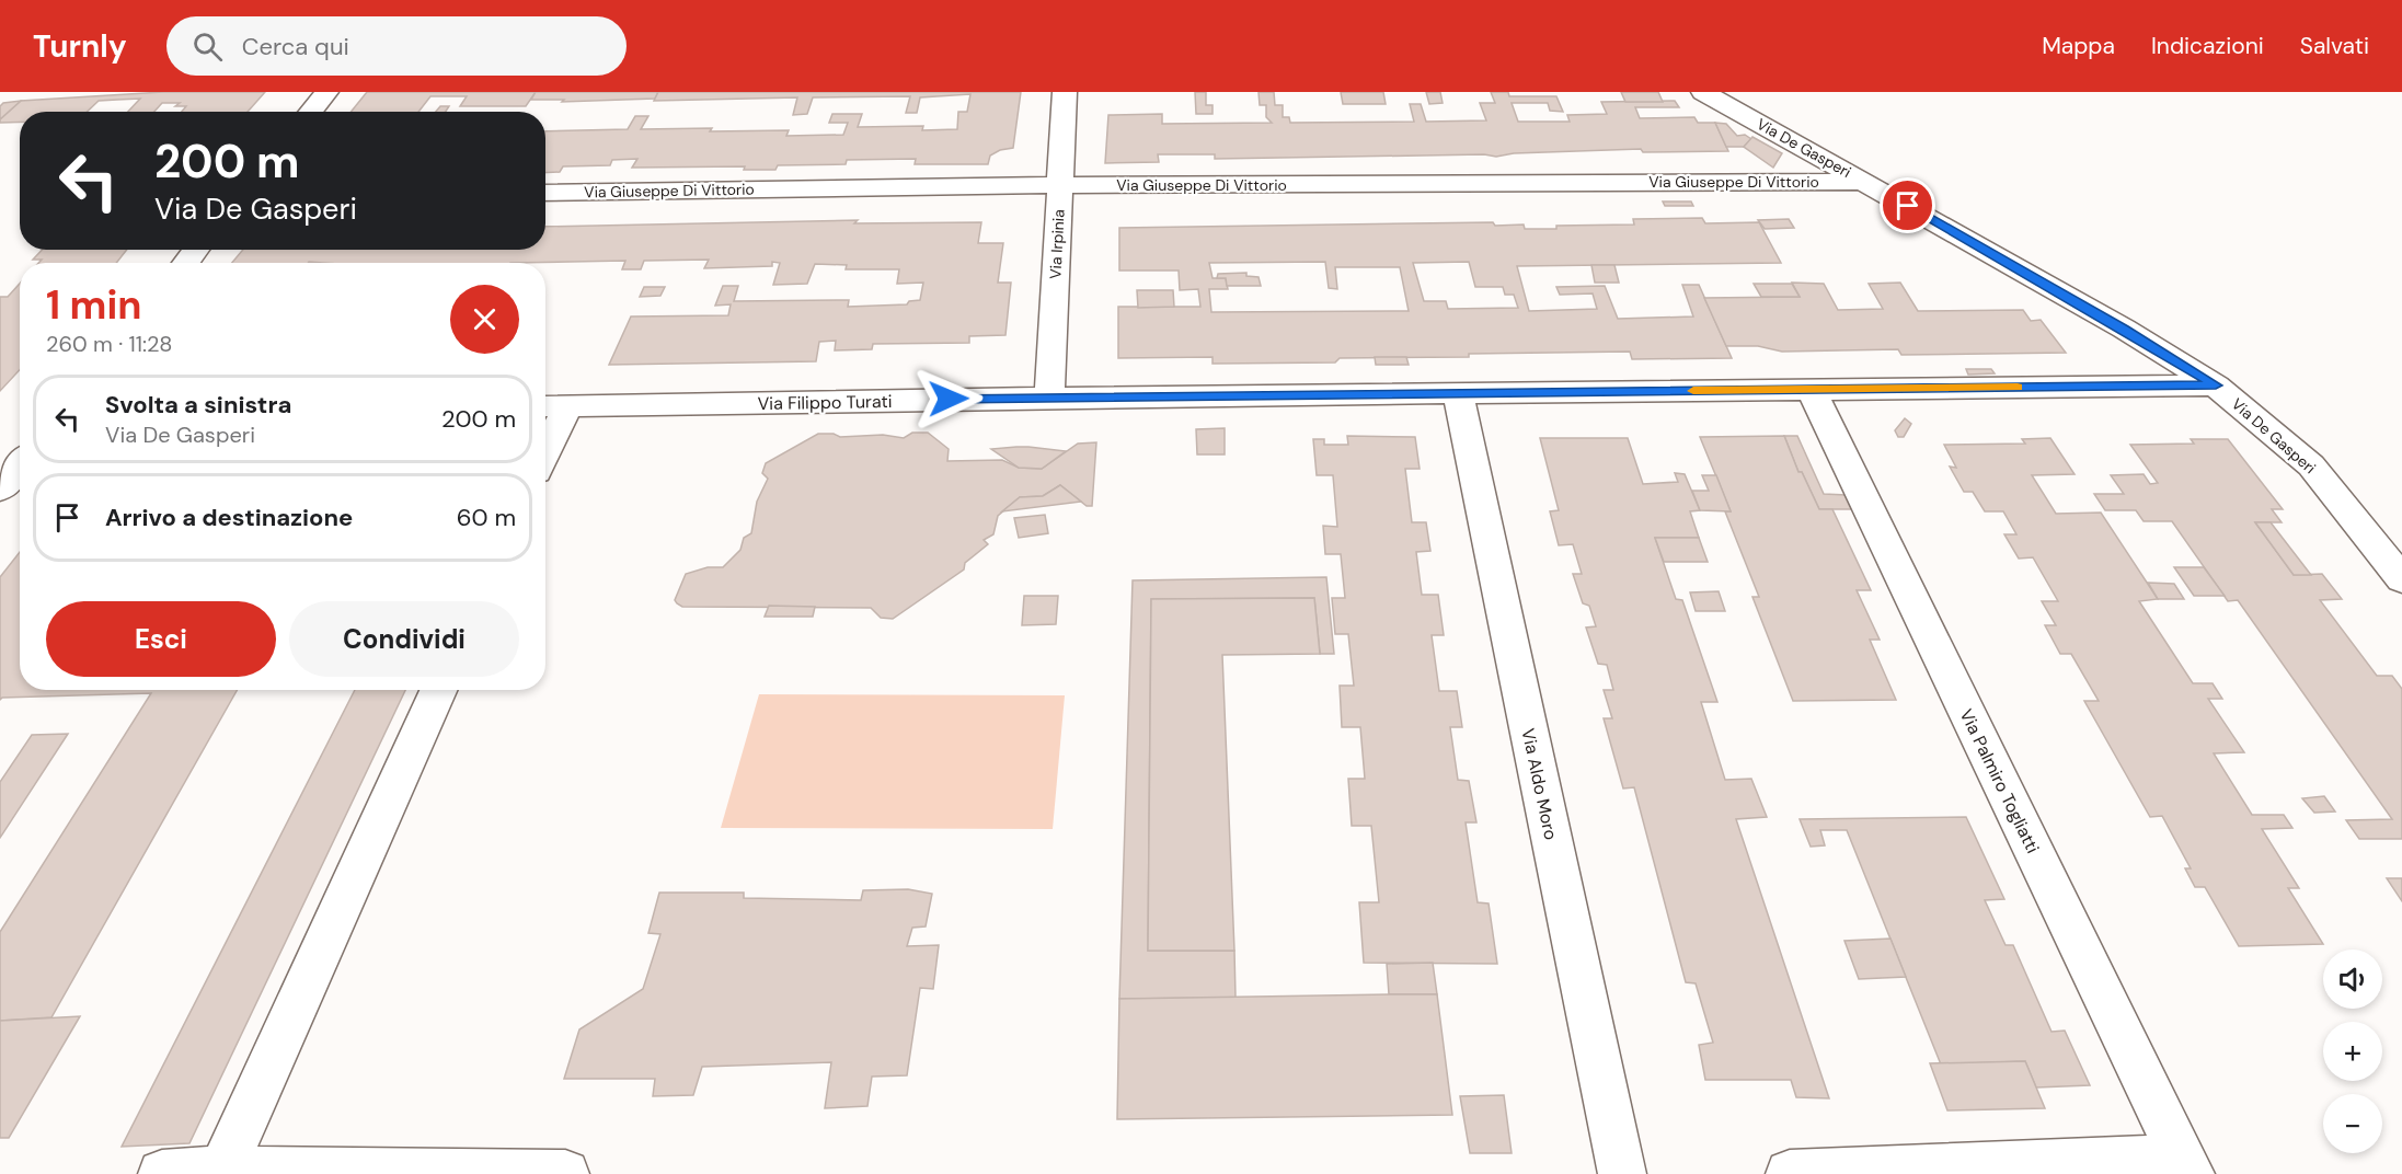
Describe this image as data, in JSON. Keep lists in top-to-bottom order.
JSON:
{
  "streets": {
    "street": [
      "Via De Gasperi",
      "Via Giuseppe Di Vittorio",
      "Via Irpinia",
      "Via Filippo Turati",
      "Via Palmiro Togliatti",
      "Via Aldo Moro"
    ]
  },
  "crossings": [
    ["Via De Gasperi", "Via Giuseppe Di Vittorio"],
    ["Via De Gasperi", "Via Filippo Turati"],
    ["Via Giuseppe Di Vittorio", "Via Irpinia"],
    ["Via Irpinia", "Via Filippo Turati"],
    ["Via Filippo Turati", "Via Palmiro Togliatti"],
    ["Via Filippo Turati", "Via Aldo Moro"]
  ],
  "page": {
    "header": "Turnly",
    "search": "Cerca qui",
    "nav": ["Mappa", "Indicazioni", "Salvati"],
    "turn": ["200 m", "Via De Gasperi"],
    "heading": ["1 min", "260 m · 11:28"],
    "list": [
      {
        "name": "Svolta a sinistra",
        "note": "Via De Gasperi",
        "value": "200 m"
      },
      {
        "name": "Arrivo a destinazione",
        "value": "60 m"
      }
    ],
    "buttons": ["Esci", "Condividi"],
    "map_buttons": ["+", "−"]
  }
}
